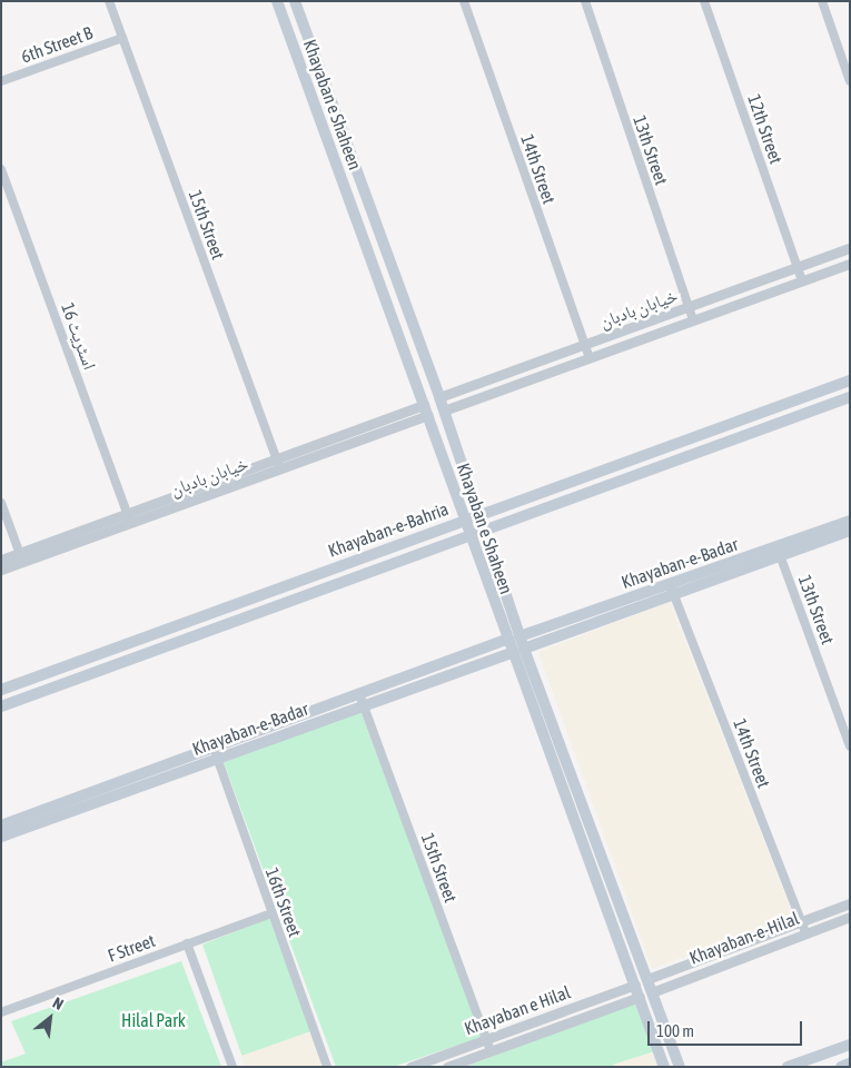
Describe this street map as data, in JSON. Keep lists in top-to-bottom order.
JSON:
{
  "streets": {
    "main road": ["Khayaban e Shaheen", "Khayaban-e-Bahria", "Khayaban-e-Badar"],
    "street": [
      "6th Street B",
      "12th Street",
      "13th Street",
      "14th Street",
      "15th Street",
      "خیابان بادبان",
      "اسٹریٹ 16",
      "16th Street",
      "Khayaban-e-Hilal",
      "F Street",
      "Khayaban e Hilal"
    ]
  },
  "crossings": [
    ["6th Street B", "15th Street"],
    ["Khayaban e Shaheen", "خیابان بادبان"],
    ["Khayaban e Shaheen", "Khayaban-e-Bahria"],
    ["Khayaban e Shaheen", "Khayaban-e-Badar"],
    ["Khayaban e Shaheen", "Khayaban-e-Hilal"],
    ["Khayaban e Shaheen", "Khayaban e Hilal"],
    ["12th Street", "خیابان بادبان"],
    ["13th Street", "خیابان بادبان"],
    ["13th Street", "Khayaban-e-Badar"],
    ["14th Street", "خیابان بادبان"],
    ["14th Street", "Khayaban-e-Badar"],
    ["14th Street", "Khayaban-e-Hilal"],
    ["15th Street", "خیابان بادبان"],
    ["15th Street", "Khayaban-e-Badar"],
    ["15th Street", "Khayaban e Hilal"],
    ["خیابان بادبان", "اسٹریٹ 16"],
    ["Khayaban-e-Badar", "16th Street"],
    ["16th Street", "F Street"]
  ],
  "parks": ["Hilal Park"],
  "scale_bar": "100 m",
  "north": "top right"
}
